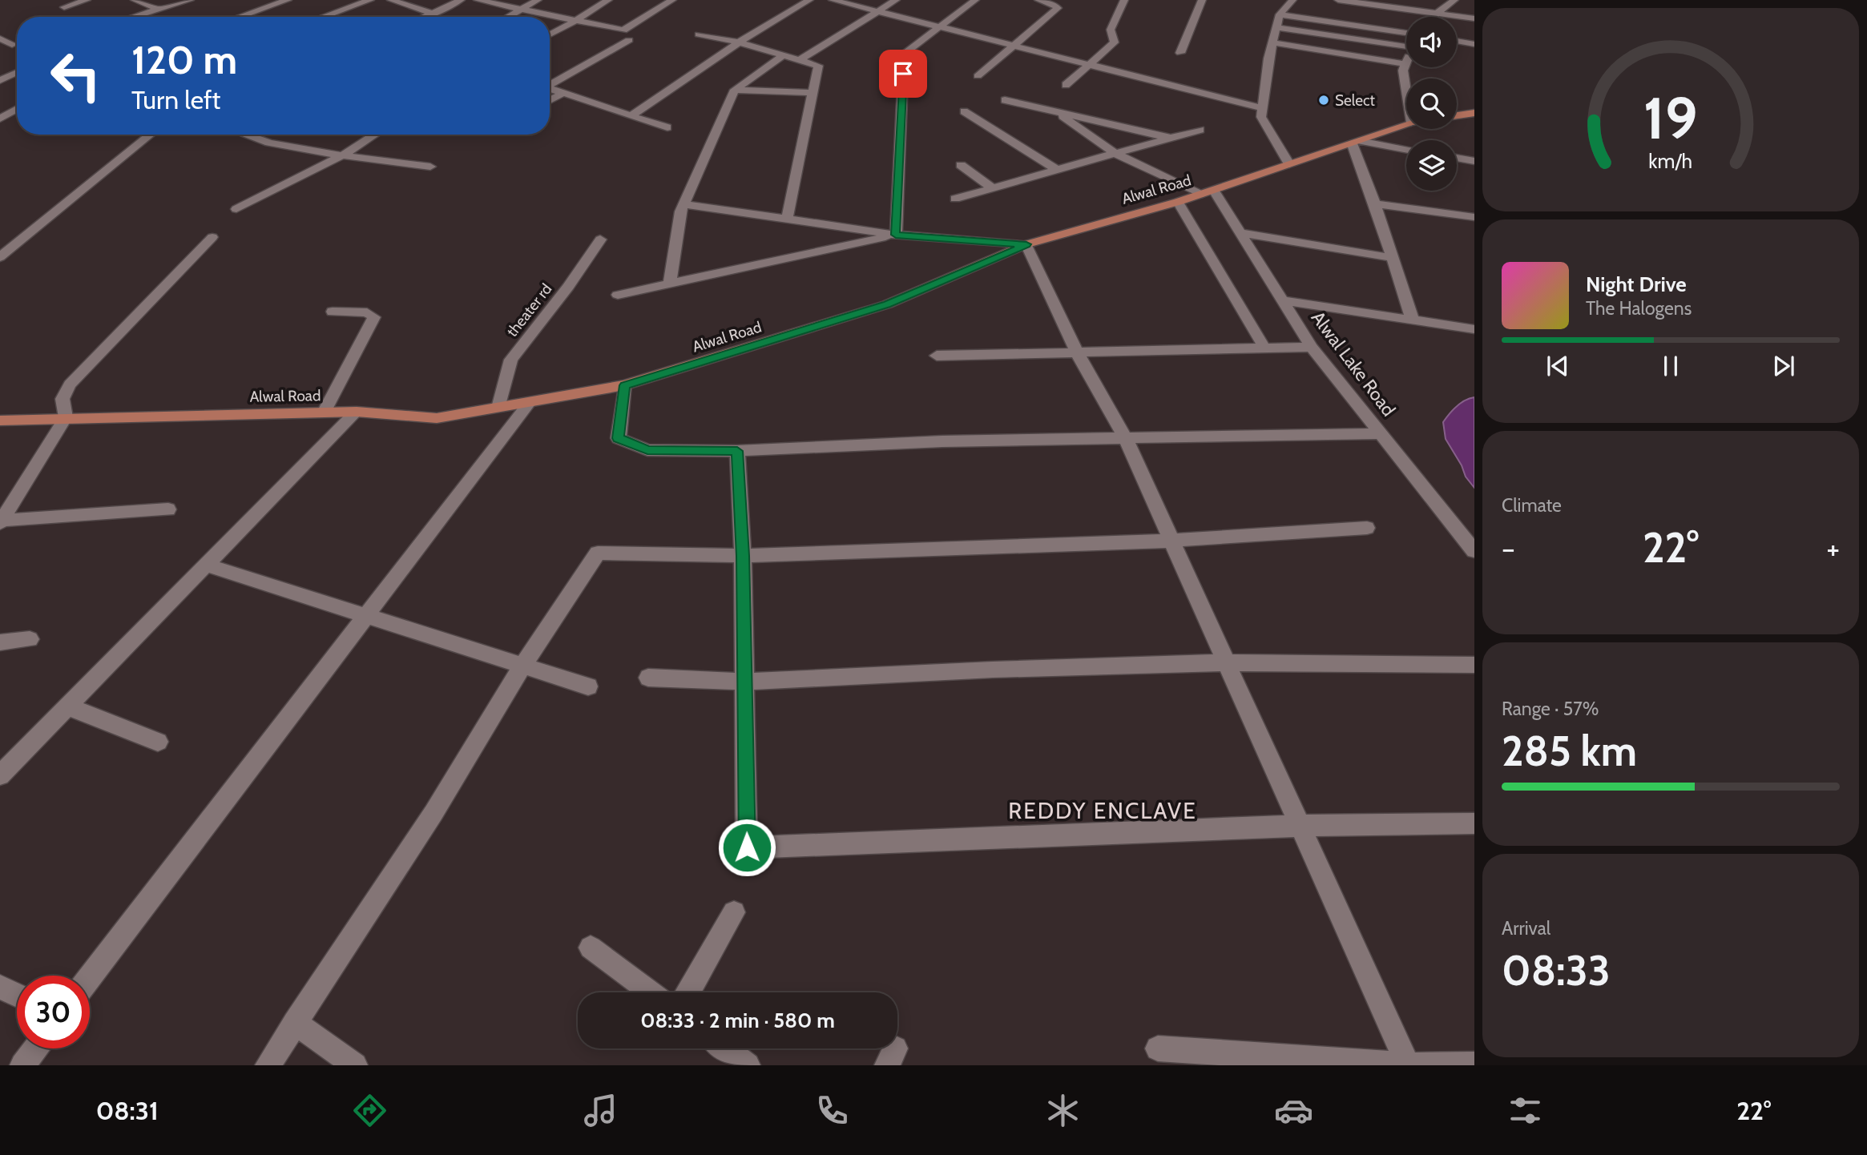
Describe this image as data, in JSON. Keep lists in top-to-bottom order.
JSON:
{
  "streets": {
    "main road": ["Alwal Road"],
    "street": ["theater rd", "Alwal Lake Road"]
  },
  "crossings": [
    ["Alwal Road", "theater rd"],
    ["Alwal Road", "Alwal Lake Road"]
  ],
  "districts": ["REDDY ENCLAVE"],
  "places": ["Select"],
  "page": {
    "turn": ["120 m", "Turn left"],
    "song": ["Night Drive", "The Halogens"],
    "tile": [
      "Climate",
      ["Range · 57%", "285 km"],
      ["Arrival", "08:33"]
    ],
    "heat": ["−", "22°", "+"],
    "limit": "30",
    "trip": "08:33 · 2 min · 580 m",
    "tabs": ["08:31", "22°"],
    "gauge": ["19", "km/h"]
  }
}
